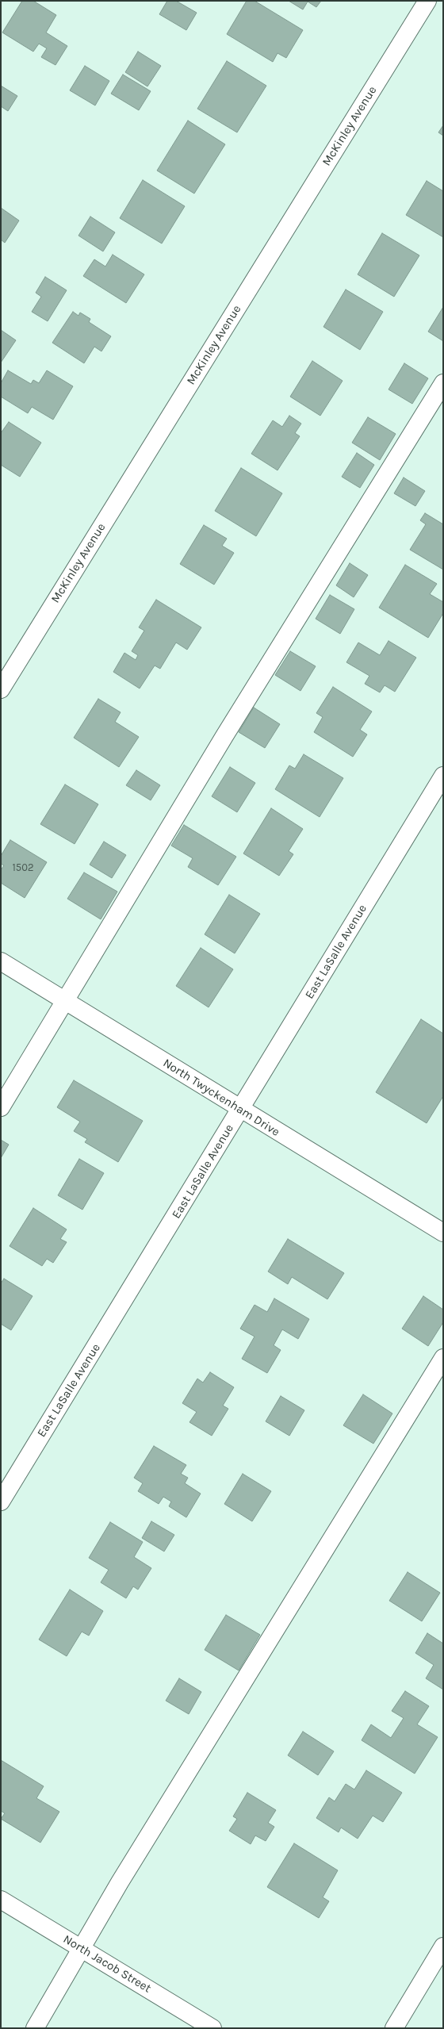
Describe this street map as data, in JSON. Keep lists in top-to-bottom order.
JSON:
{
  "streets": {
    "street": [
      "McKinley Avenue",
      "East LaSalle Avenue",
      "North Twyckenham Drive",
      "North Jacob Street"
    ]
  },
  "crossings": [
    ["East LaSalle Avenue", "North Twyckenham Drive"]
  ],
  "house_numbers": ["1502"]
}
